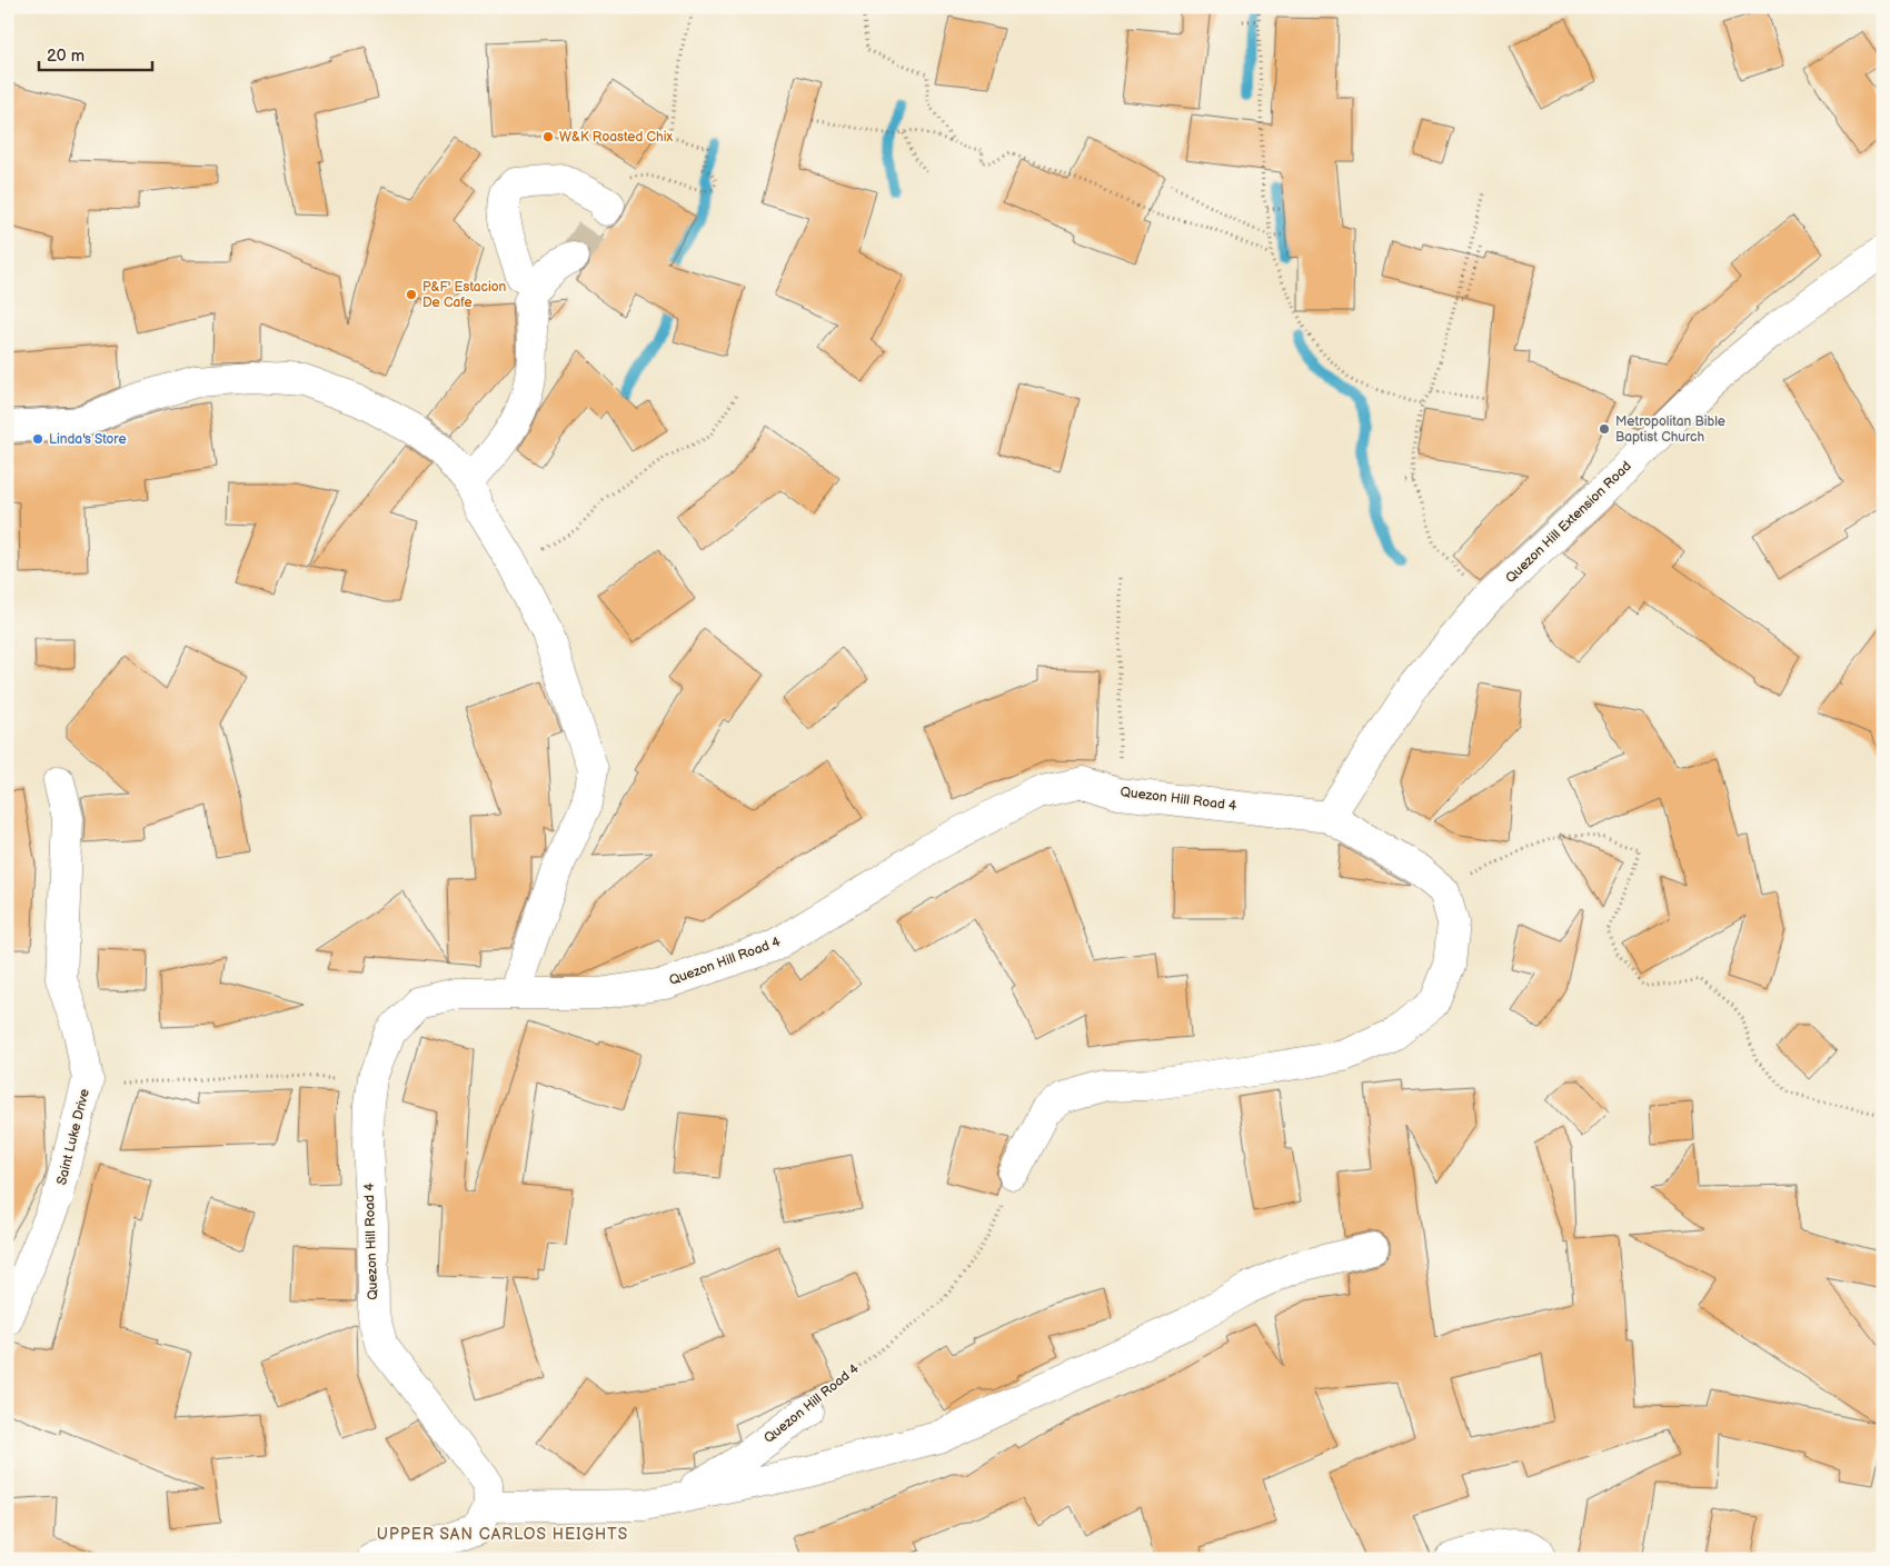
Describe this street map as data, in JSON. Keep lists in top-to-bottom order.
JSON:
{
  "streets": {
    "street": ["Quezon Hill Extension Road", "Quezon Hill Road 4", "Saint Luke Drive"]
  },
  "crossings": [
    ["Quezon Hill Extension Road", "Quezon Hill Road 4"]
  ],
  "districts": ["UPPER SAN CARLOS HEIGHTS"],
  "places": [
    "W&K Roasted Chix",
    "P&F' Estacion De Cafe",
    "Metropolitan Bible Baptist Church",
    "Linda's Store"
  ],
  "scale_bar": "20 m"
}
